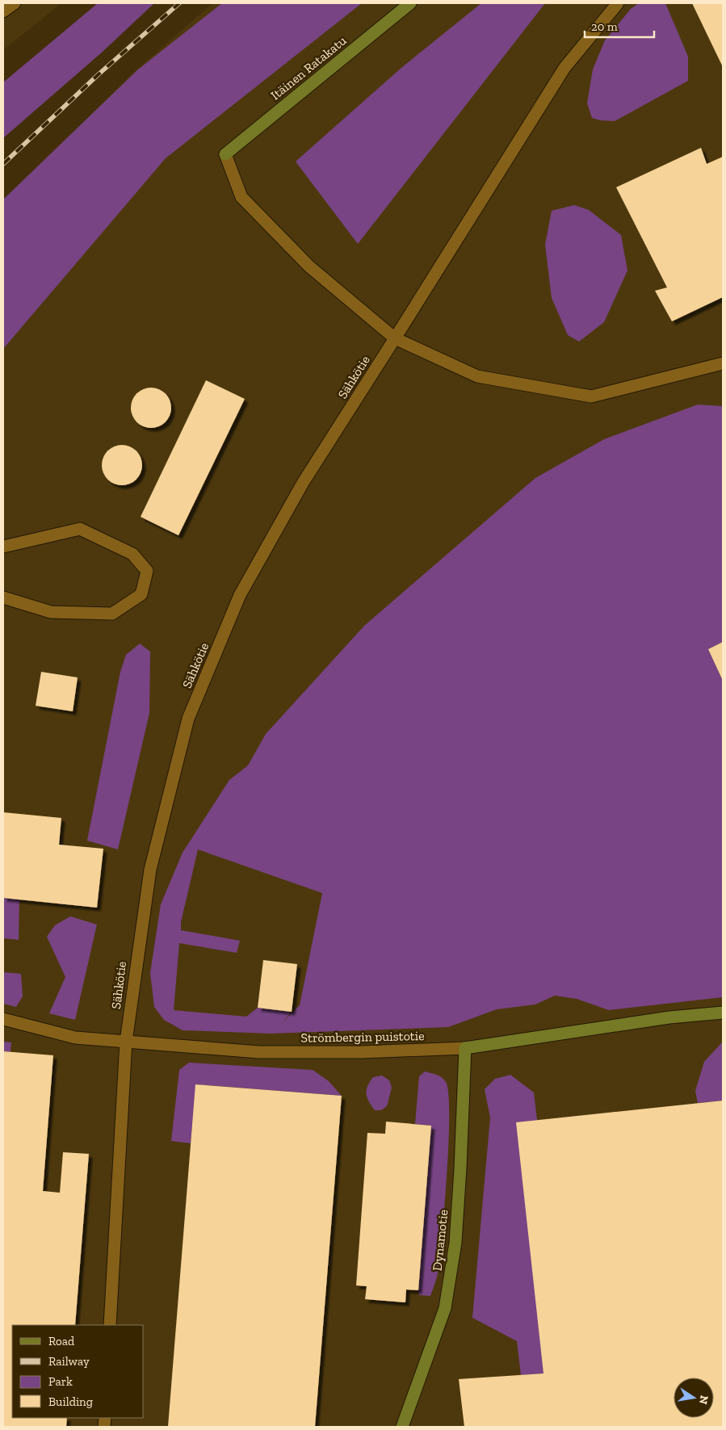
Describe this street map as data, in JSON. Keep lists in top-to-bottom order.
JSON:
{
  "streets": {
    "street": [
      "Itäinen Ratakatu",
      "Sähkötie",
      "Strömbergin puistotie",
      "Dynamotie"
    ]
  },
  "crossings": [
    ["Itäinen Ratakatu", "Sähkötie"],
    ["Sähkötie", "Strömbergin puistotie"],
    ["Strömbergin puistotie", "Dynamotie"]
  ],
  "legend": [
    "Road",
    "Railway",
    "Park",
    "Building"
  ],
  "scale_bar": "20 m",
  "north": "right"
}
